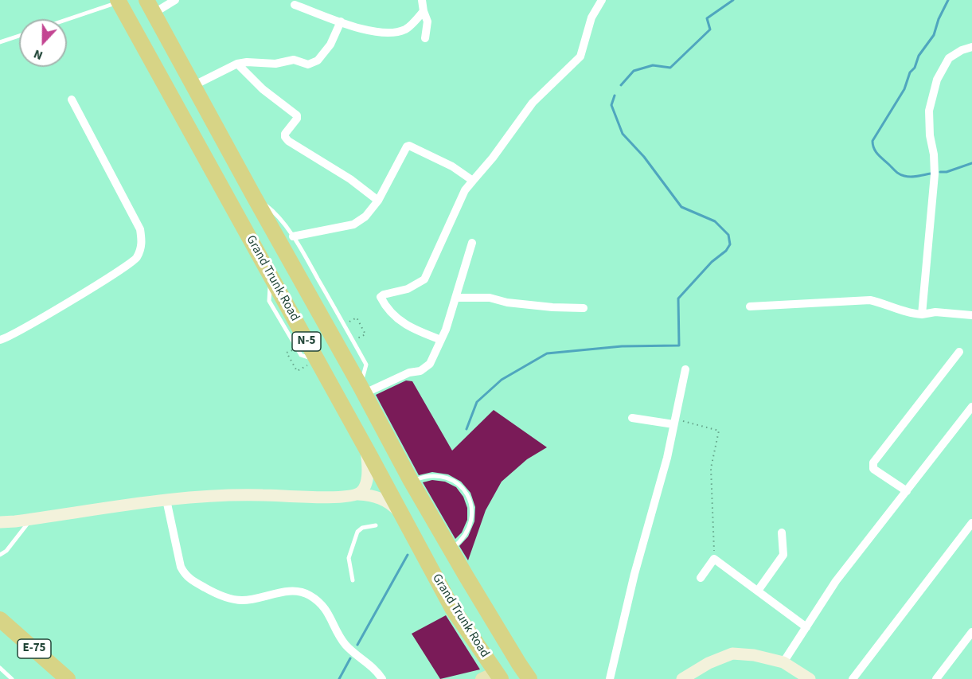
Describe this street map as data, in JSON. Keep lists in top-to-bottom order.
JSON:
{
  "streets": {
    "highway": ["Grand Trunk Road", "N-5", "E-75"]
  },
  "north": "bottom"
}
